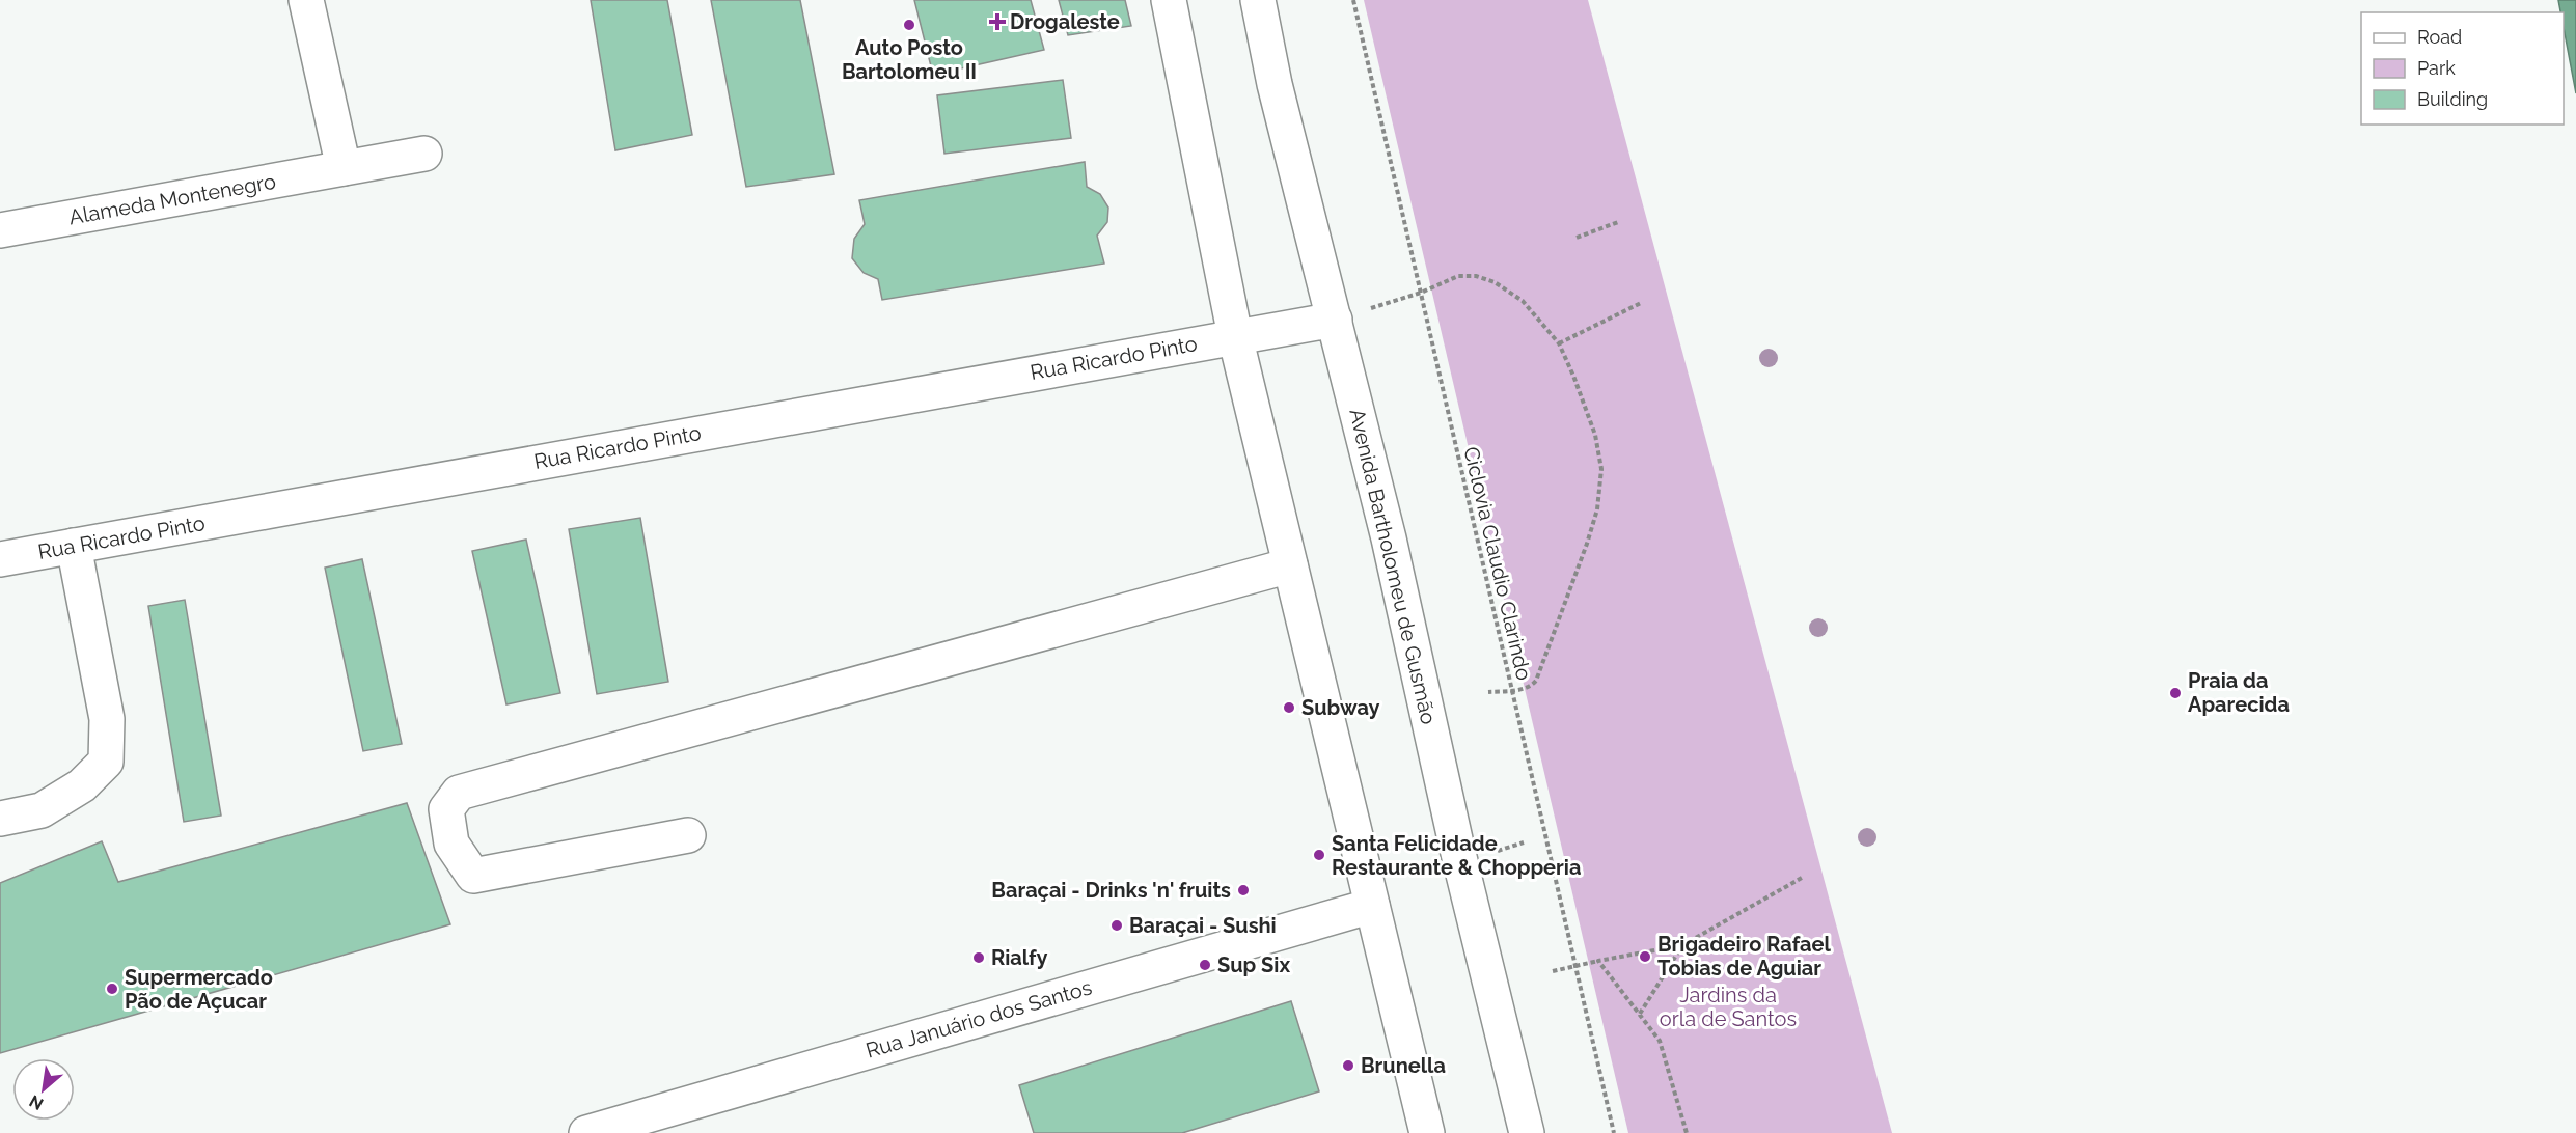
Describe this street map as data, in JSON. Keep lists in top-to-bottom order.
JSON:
{
  "streets": {
    "main road": [
      "Alameda Montenegro",
      "Rua Ricardo Pinto",
      "Avenida Bartholomeu de Gusmão",
      "Rua Januário dos Santos"
    ],
    "path": ["Ciclovia Claudio Clarindo"]
  },
  "crossings": [
    ["Rua Ricardo Pinto", "Avenida Bartholomeu de Gusmão"]
  ],
  "parks": ["Jardins da orla de Santos"],
  "places": {
    "health": ["Drogaleste"],
    "other": [
      "Auto Posto Bartolomeu II",
      "Praia da Aparecida",
      "Subway",
      "Santa Felicidade Restaurante & Chopperia",
      "Baraçai - Drinks 'n' fruits",
      "Baraçai - Sushi",
      "Brigadeiro Rafael Tobias de Aguiar",
      "Rialfy",
      "Sup Six",
      "Supermercado Pão de Açucar",
      "Brunella"
    ]
  },
  "legend": ["Road", "Park", "Building"],
  "north": "bottom left"
}
